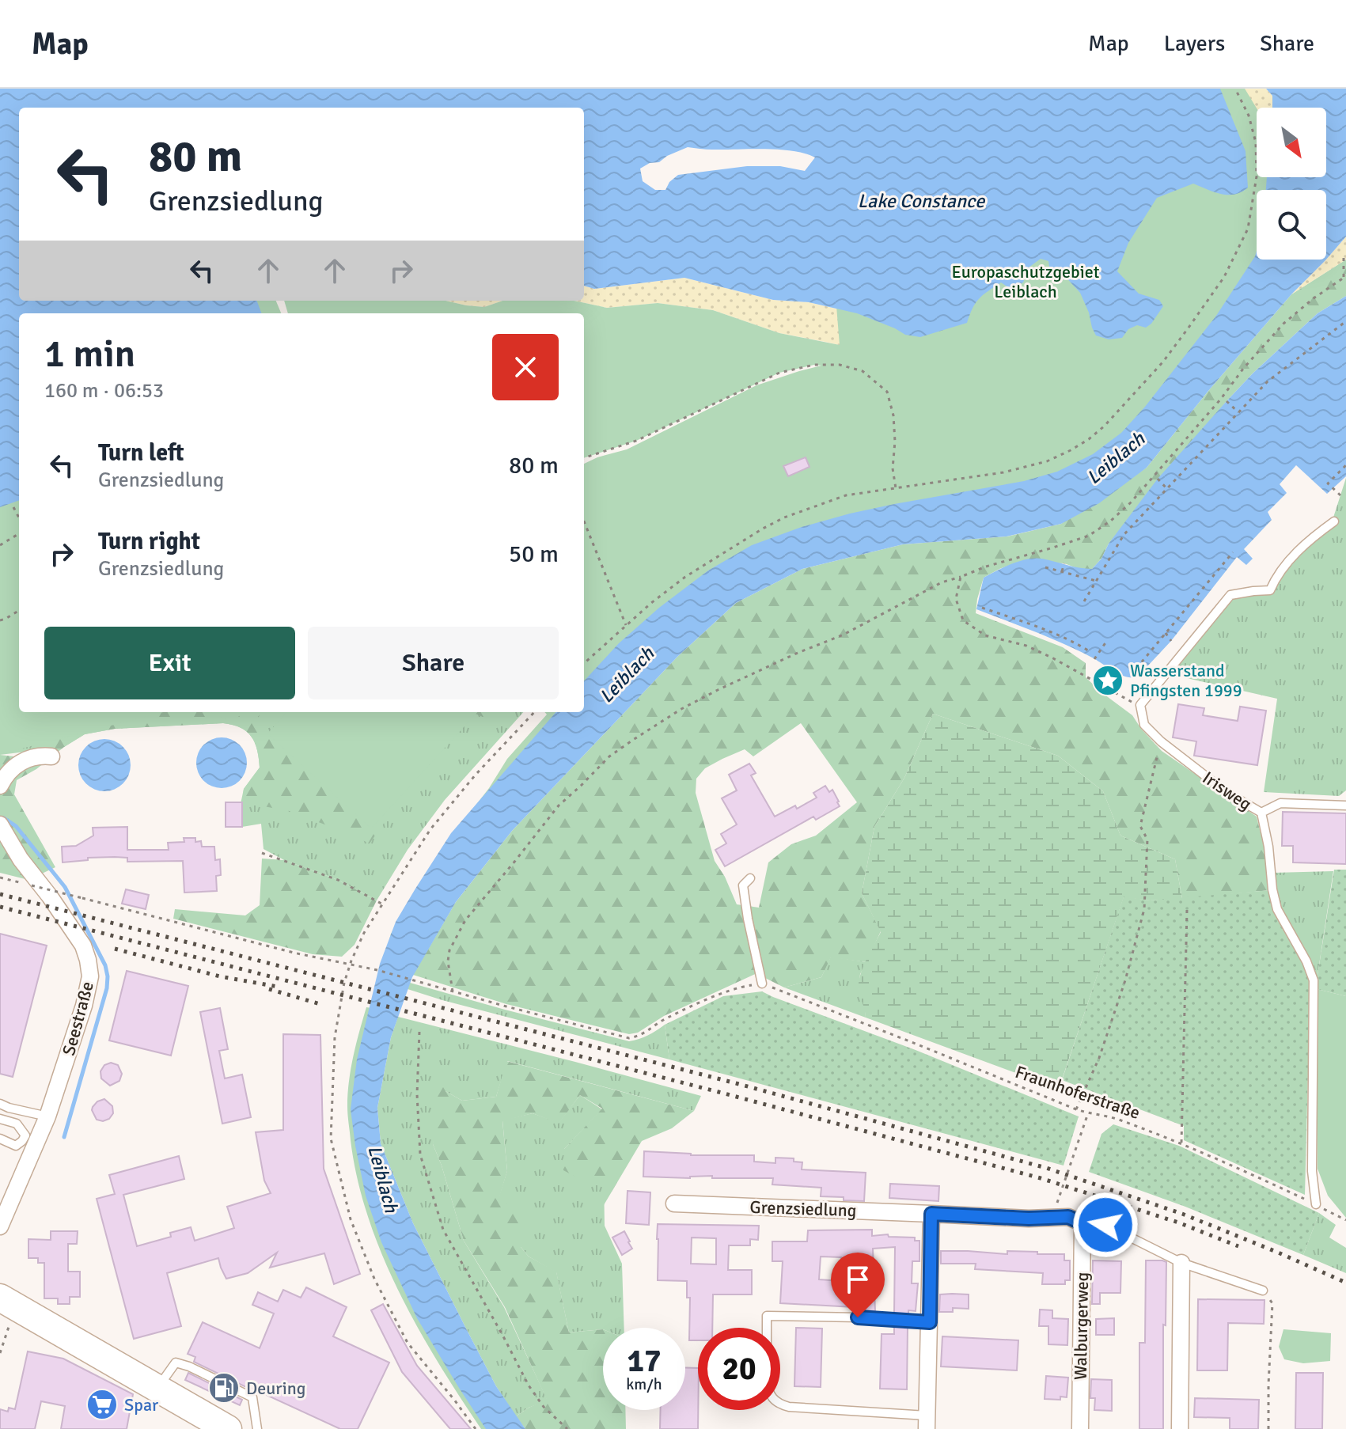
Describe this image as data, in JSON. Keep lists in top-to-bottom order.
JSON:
{
  "streets": {
    "street": ["Seestraße", "Grenzsiedlung", "Walburgerweg"],
    "lane": ["Irisweg"],
    "path": ["Fraunhoferstraße"]
  },
  "crossings": [
    ["Irisweg", "Fraunhoferstraße"],
    ["Grenzsiedlung", "Walburgerweg"]
  ],
  "water": ["Lake Constance", "Leiblach"],
  "parks": ["Europaschutzgebiet Leiblach"],
  "places": {
    "place": ["Wasserstand Pfingsten 1999"],
    "fuel station": ["Deuring"],
    "supermarket": ["Spar"]
  },
  "north": "bottom right",
  "page": {
    "header": "Map",
    "nav": ["Map", "Layers", "Share"],
    "turn": ["80 m", "Grenzsiedlung"],
    "heading": ["1 min", "160 m · 06:53"],
    "list": [
      {
        "name": "Turn left",
        "note": "Grenzsiedlung",
        "value": "80 m"
      },
      {
        "name": "Turn right",
        "note": "Grenzsiedlung",
        "value": "50 m"
      }
    ],
    "buttons": ["Exit", "Share"],
    "speed": "17 km/h",
    "limit": "20"
  }
}
